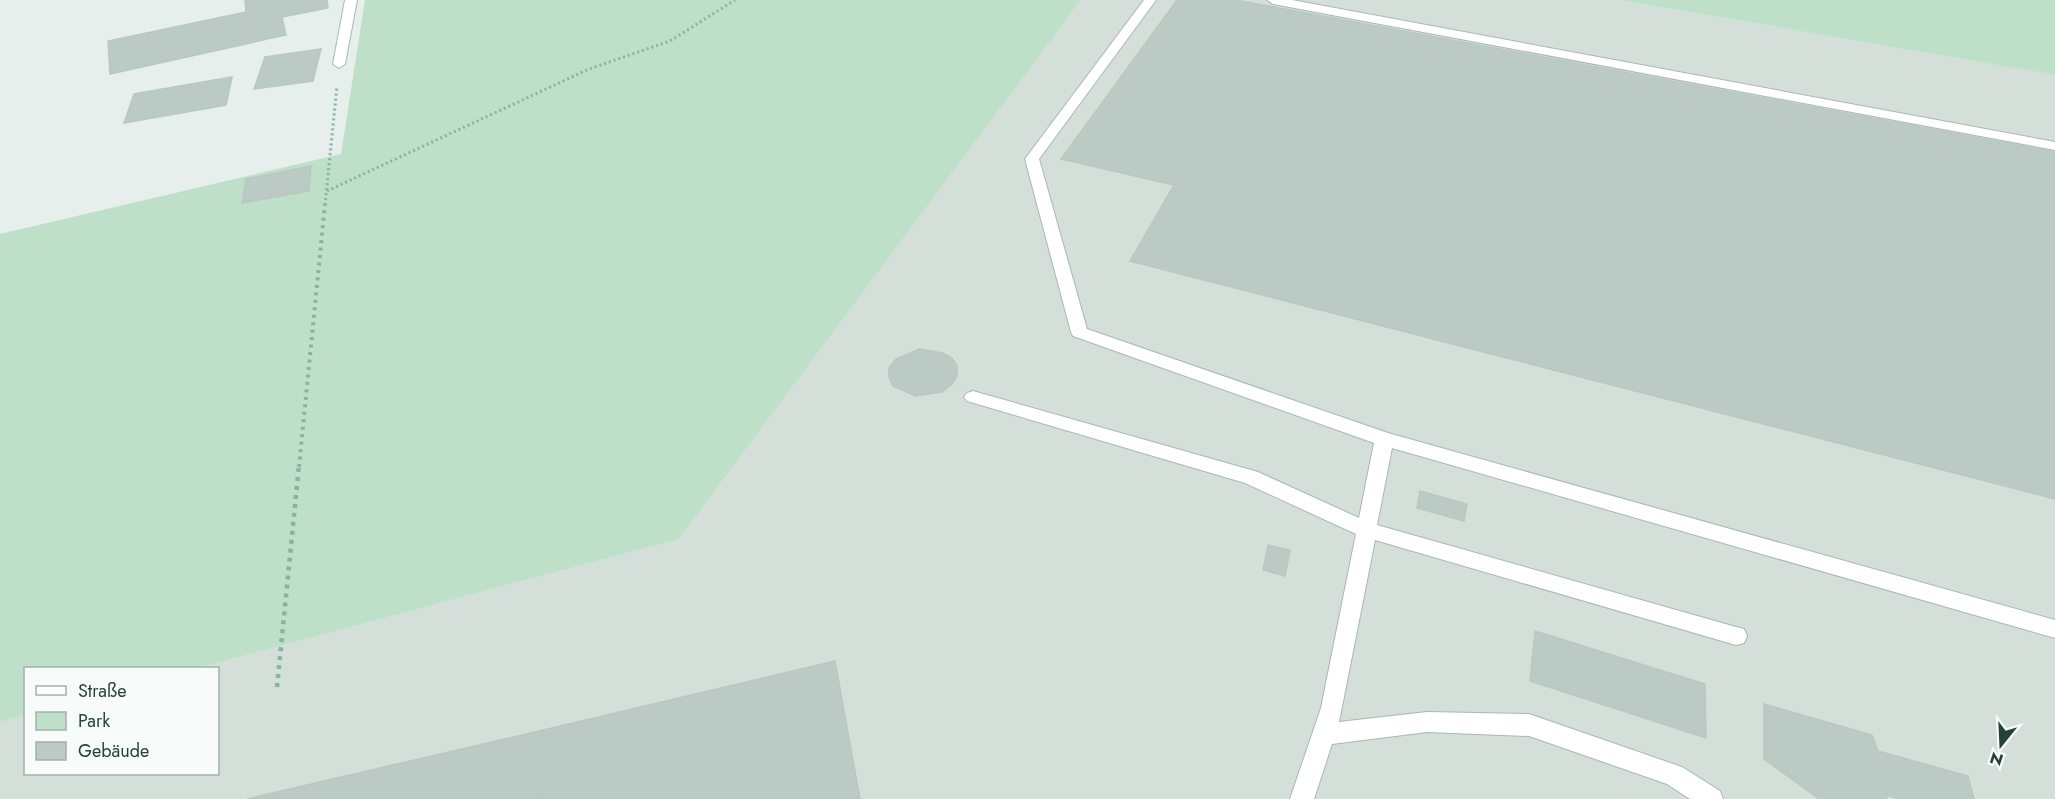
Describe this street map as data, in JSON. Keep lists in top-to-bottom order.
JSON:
{
  "legend": ["Straße", "Park", "Gebäude"],
  "north": "bottom"
}
